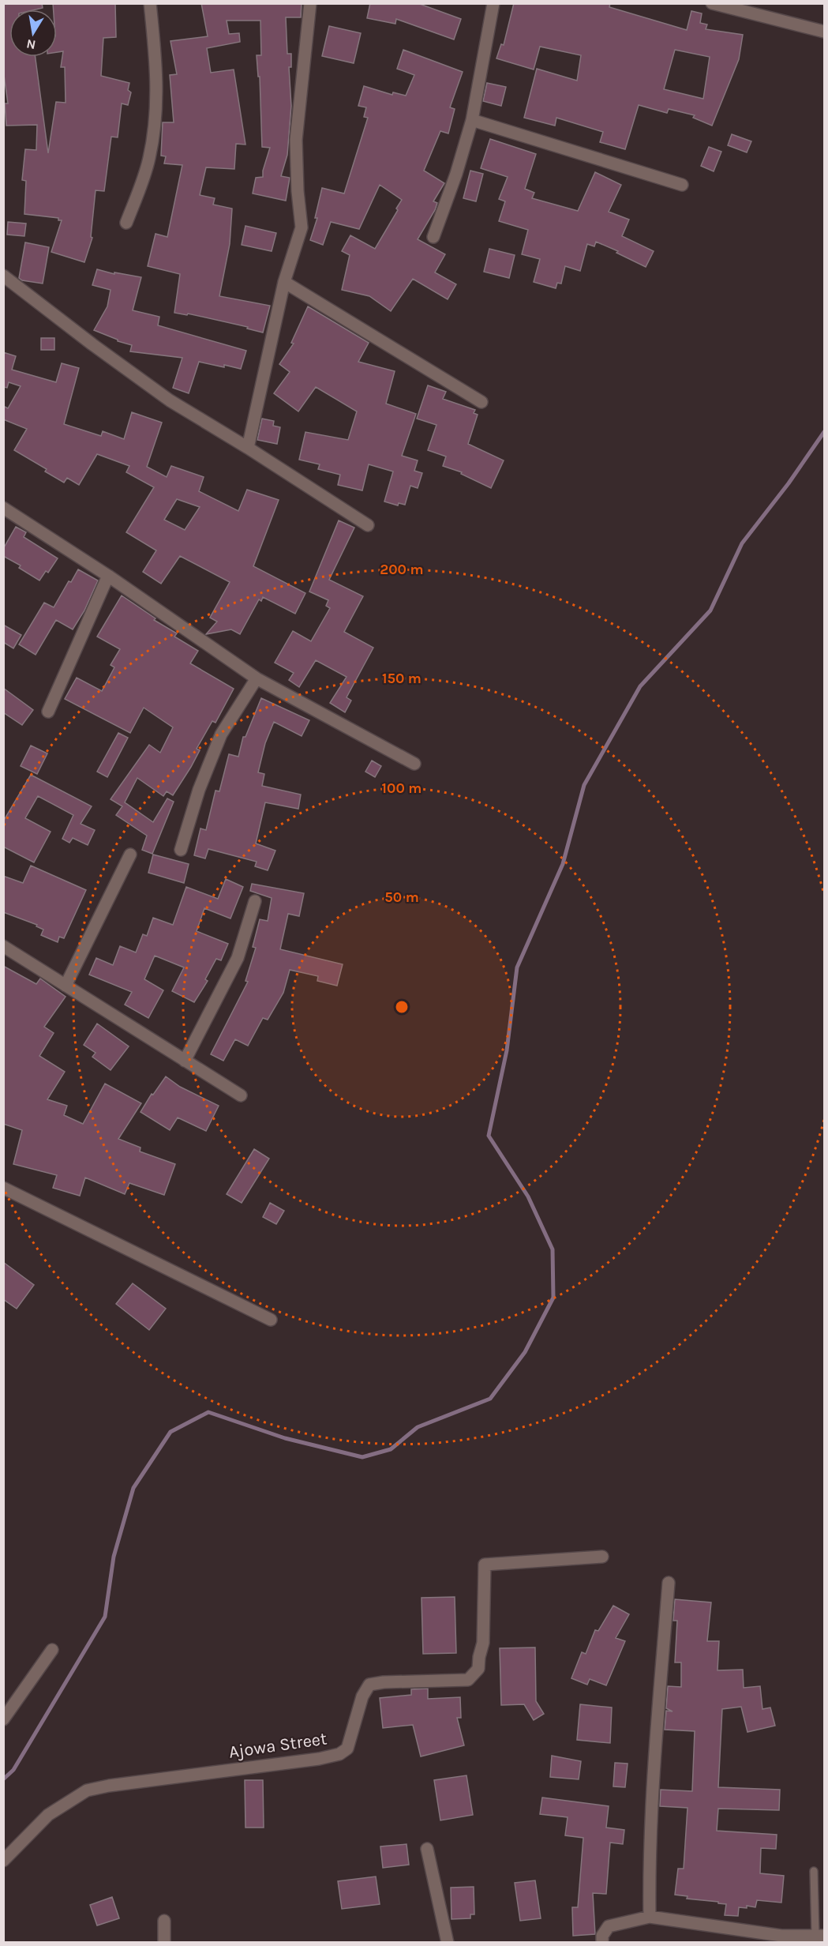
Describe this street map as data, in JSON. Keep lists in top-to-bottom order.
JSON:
{
  "streets": {
    "street": ["Ajowa Street"]
  },
  "north": "bottom",
  "rings": [
    "200 m",
    "150 m",
    "100 m",
    "50 m"
  ]
}
